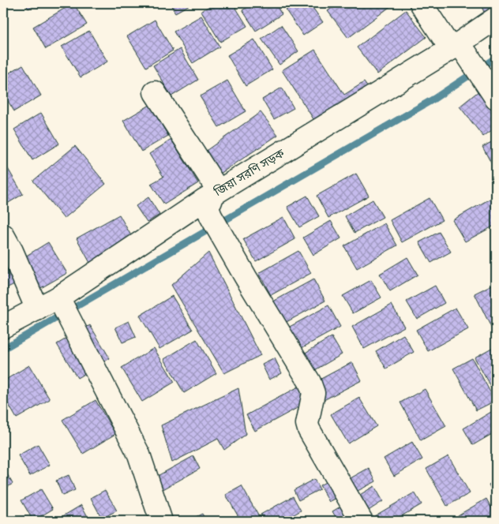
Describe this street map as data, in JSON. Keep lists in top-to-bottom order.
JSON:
{
  "streets": {
    "street": ["জিয়া সরণি সড়ক"]
  }
}
